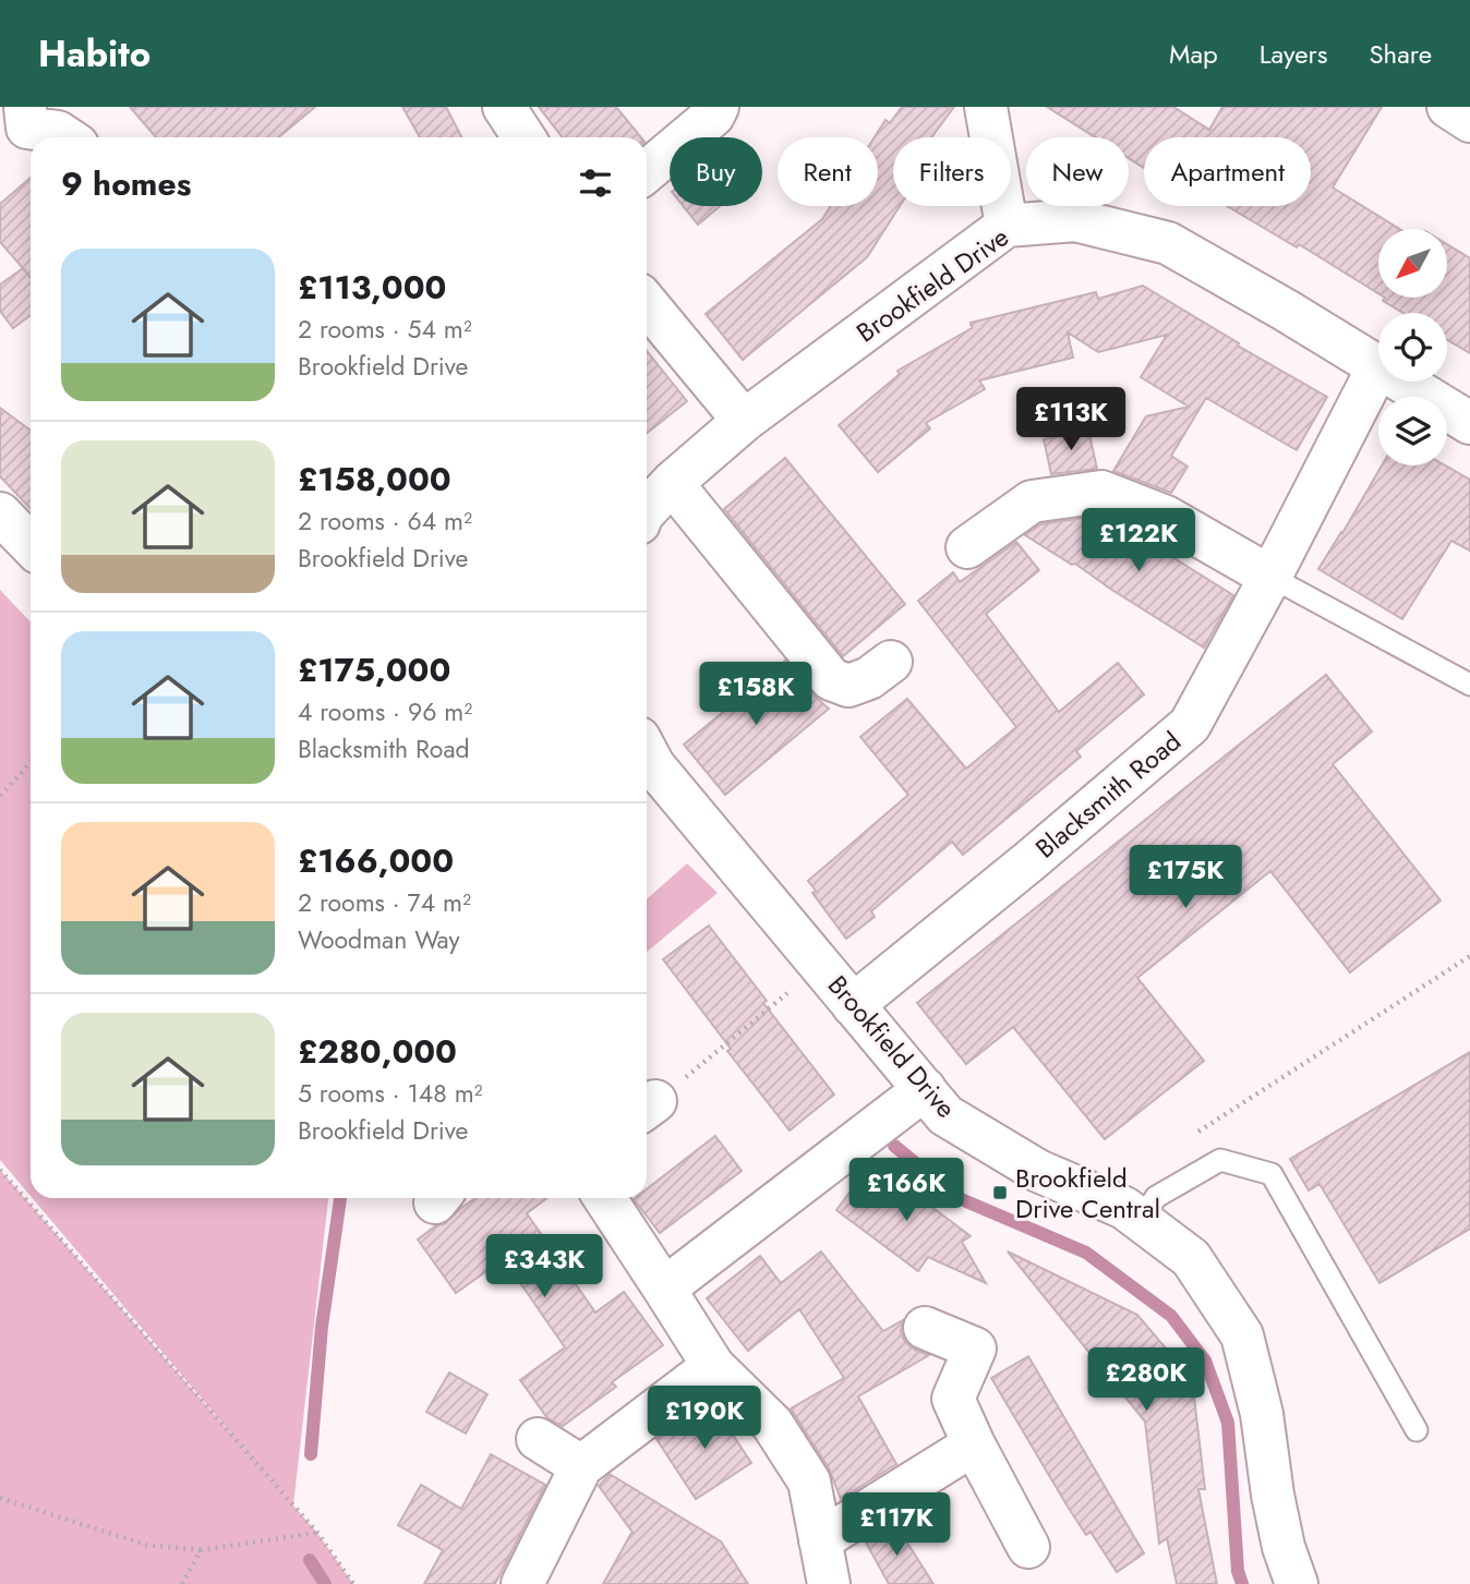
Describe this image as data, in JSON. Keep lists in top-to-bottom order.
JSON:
{
  "streets": {
    "street": ["Brookfield Drive", "Blacksmith Road"]
  },
  "crossings": [
    ["Brookfield Drive", "Blacksmith Road"]
  ],
  "places": {
    "transit": ["Brookfield Drive Central"]
  },
  "north": "bottom left",
  "page": {
    "header": "Habito",
    "nav": ["Map", "Layers", "Share"],
    "chip": [
      "Buy",
      "Rent",
      "Filters",
      "New",
      "Apartment"
    ],
    "heading": "9 homes",
    "list": [
      {
        "name": "£113,000",
        "note": "2 rooms · 54 m² · Brookfield Drive"
      },
      {
        "name": "£158,000",
        "note": "2 rooms · 64 m² · Brookfield Drive"
      },
      {
        "name": "£175,000",
        "note": "4 rooms · 96 m² · Blacksmith Road"
      },
      {
        "name": "£166,000",
        "note": "2 rooms · 74 m² · Woodman Way"
      },
      {
        "name": "£280,000",
        "note": "5 rooms · 148 m² · Brookfield Drive"
      }
    ],
    "price": [
      "£113K",
      "£122K",
      "£158K",
      "£175K",
      "£166K",
      "£343K",
      "£280K",
      "£190K",
      "£117K"
    ]
  }
}
